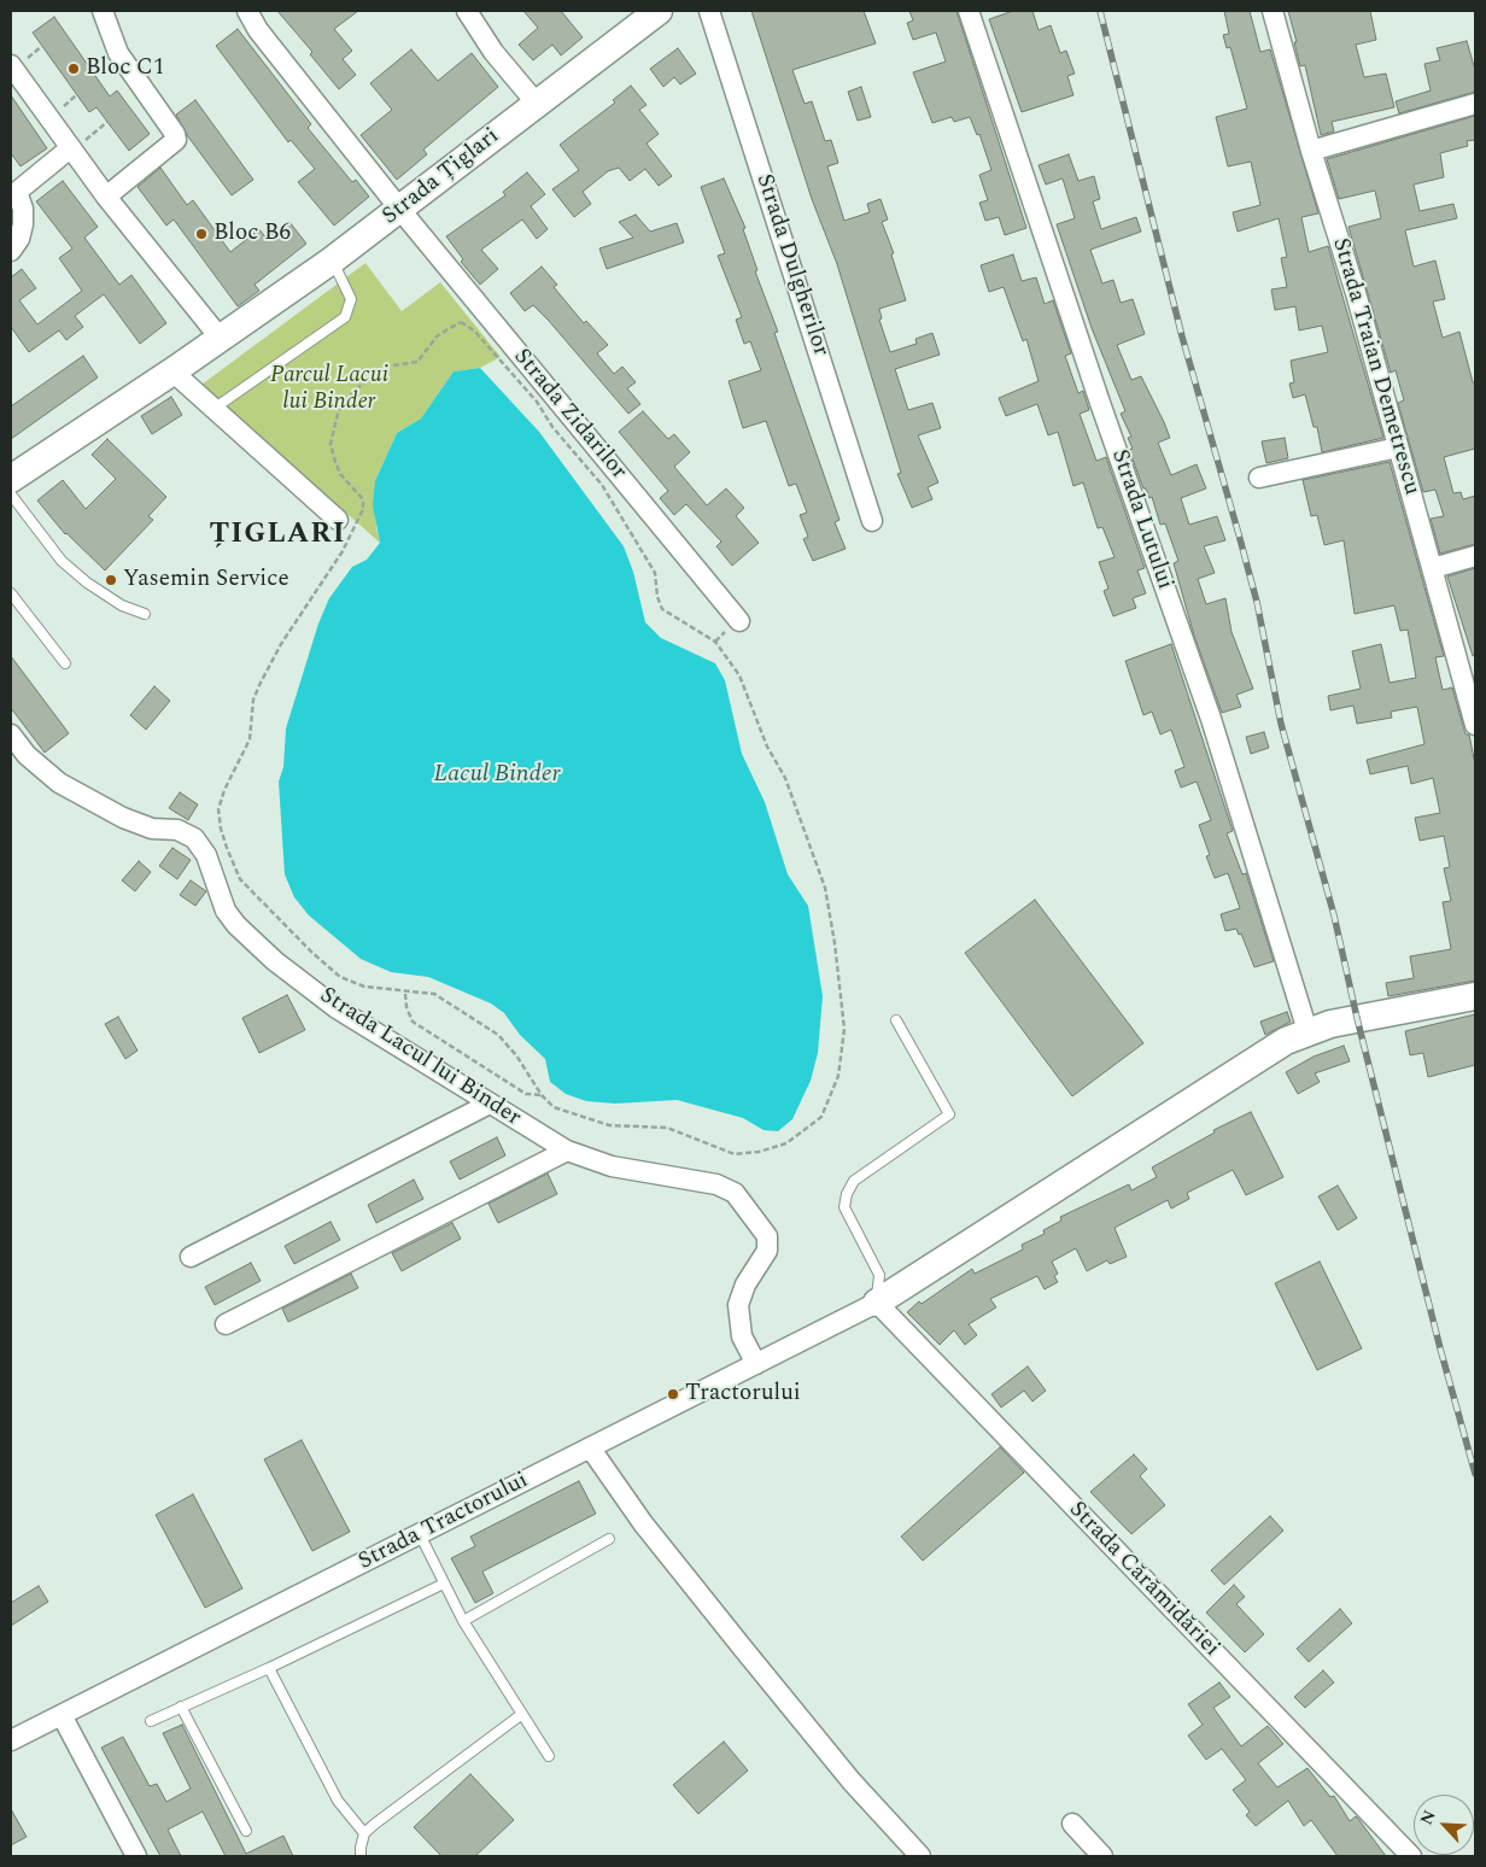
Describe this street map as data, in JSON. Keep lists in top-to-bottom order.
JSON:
{
  "streets": {
    "street": [
      "Strada Țiglari",
      "Strada Dulgherilor",
      "Strada Traian Demetrescu",
      "Strada Zidarilor",
      "Strada Lutului",
      "Strada Lacul lui Binder",
      "Strada Tractorului",
      "Strada Cărămidăriei"
    ]
  },
  "crossings": [
    ["Strada Țiglari", "Strada Zidarilor"],
    ["Strada Lacul lui Binder", "Strada Tractorului"],
    ["Strada Tractorului", "Strada Cărămidăriei"]
  ],
  "districts": ["ȚIGLARI"],
  "water": ["Lacul Binder"],
  "parks": ["Parcul Lacui lui Binder"],
  "places": [
    "Bloc C1",
    "Bloc B6",
    "Yasemin Service",
    "Tractorului"
  ],
  "north": "top left"
}
